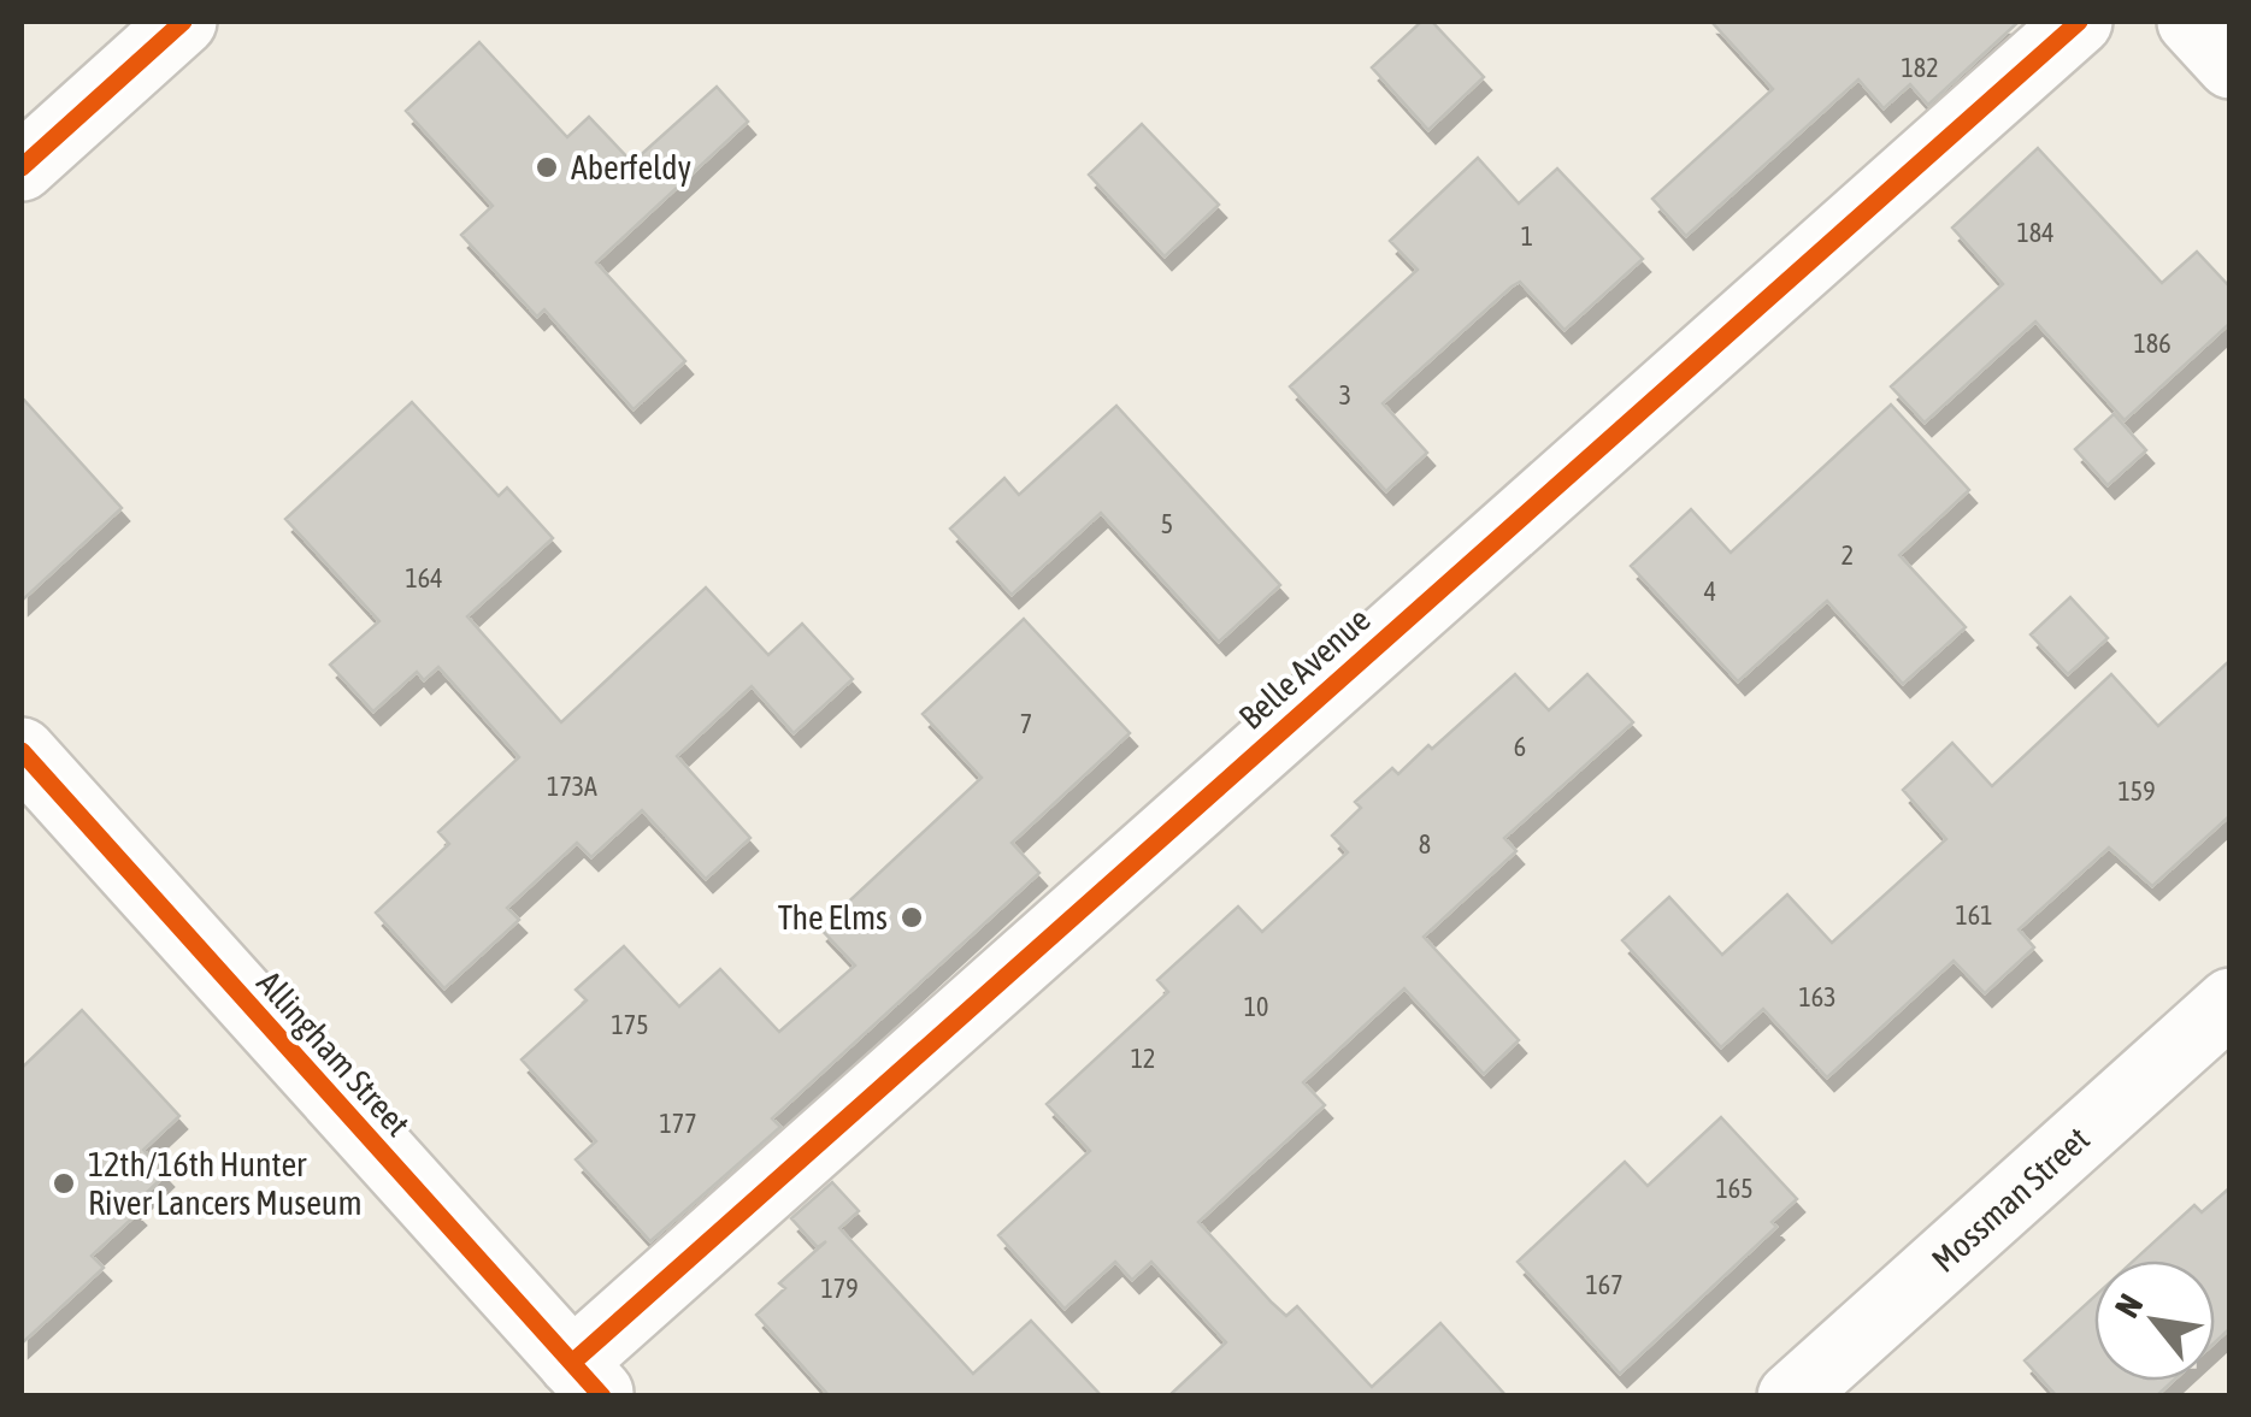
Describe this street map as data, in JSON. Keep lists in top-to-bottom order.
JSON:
{
  "streets": {
    "street": ["Belle Avenue", "Allingham Street", "Mossman Street"]
  },
  "crossings": [
    ["Belle Avenue", "Allingham Street"]
  ],
  "places": ["Aberfeldy", "The Elms", "12th/16th Hunter River Lancers Museum"],
  "house_numbers": [
    "182",
    "184",
    "1",
    "186",
    "3",
    "5",
    "2",
    "164",
    "4",
    "7",
    "6",
    "173A",
    "159",
    "8",
    "161",
    "163",
    "10",
    "175",
    "12",
    "177",
    "165",
    "167",
    "179"
  ],
  "north": "top left"
}
